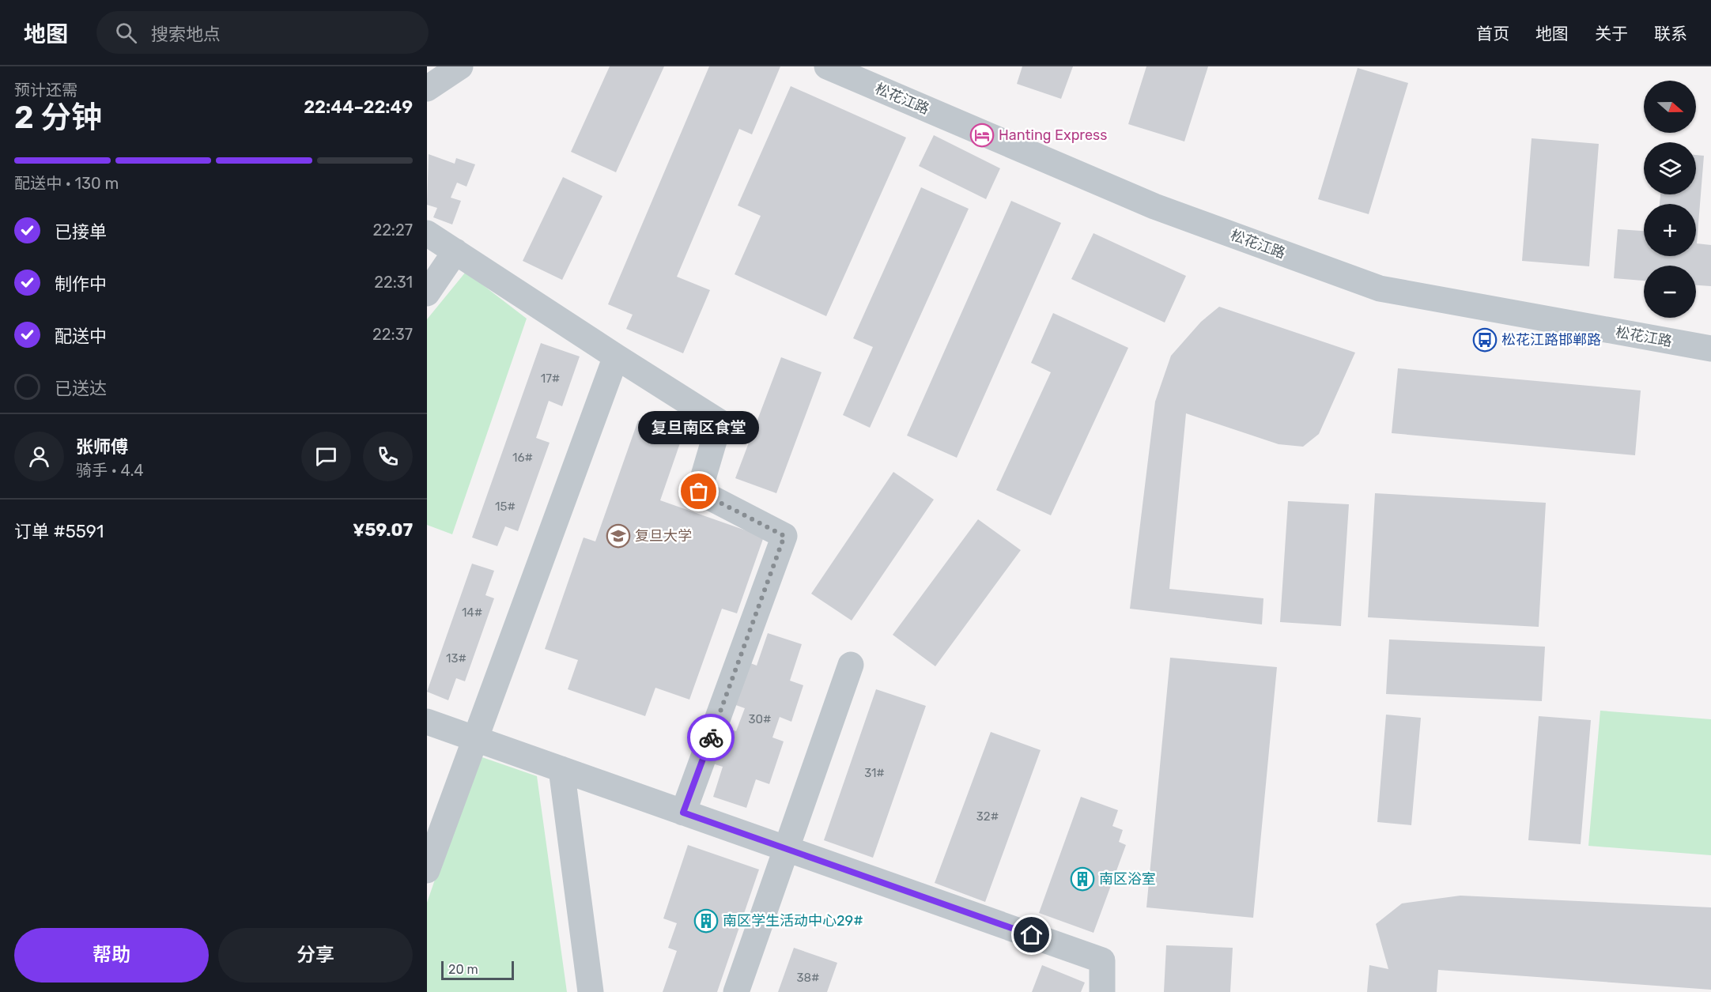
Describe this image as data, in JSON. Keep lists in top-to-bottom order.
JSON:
{
  "streets": {
    "street": ["松花江路"]
  },
  "places": {
    "hotel": ["Hanting Express"],
    "bus stop": ["松花江路邯郸路"],
    "other": ["复旦南区食堂"],
    "school or university": ["复旦大学"],
    "building": ["南区浴室", "南区学生活动中心29#"]
  },
  "house_numbers": [
    "17#",
    "16#",
    "15#",
    "14#",
    "13#",
    "30#",
    "31#",
    "32#",
    "38#"
  ],
  "scale_bar": "20 m",
  "north": "right",
  "page": {
    "header": "地图",
    "search": "搜索地点",
    "nav": [
      "首页",
      "地图",
      "关于",
      "联系"
    ],
    "heading": ["2 分钟", "预计还需", "22:44–22:49"],
    "panel": [
      "张师傅",
      "骑手 · 4.4",
      "订单 #5591",
      "¥59.07"
    ],
    "map_buttons": ["+", "−"],
    "bar": "配送中 · 130 m",
    "list": [
      ["已接单", "22:27"],
      ["制作中", "22:31"],
      ["配送中", "22:37"],
      "已送达"
    ],
    "bubble": "复旦南区食堂",
    "buttons": ["帮助", "分享"],
    "scale": "20 m"
  }
}
